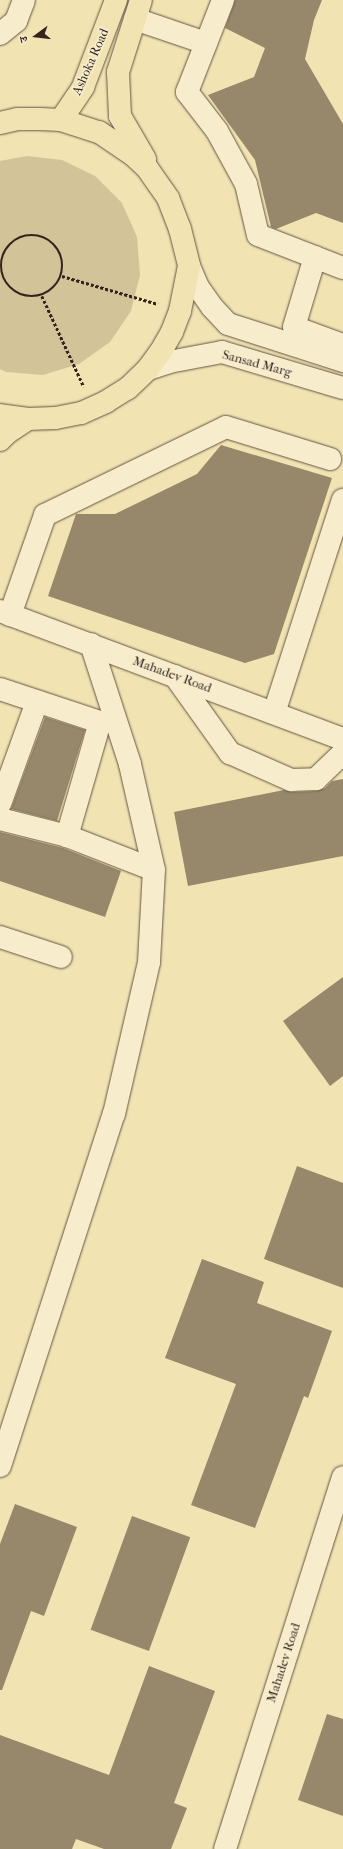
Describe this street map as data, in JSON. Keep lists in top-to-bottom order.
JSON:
{
  "streets": {
    "main road": ["Ashoka Road"],
    "street": ["Sansad Marg", "Mahadev Road"]
  },
  "north": "left"
}
